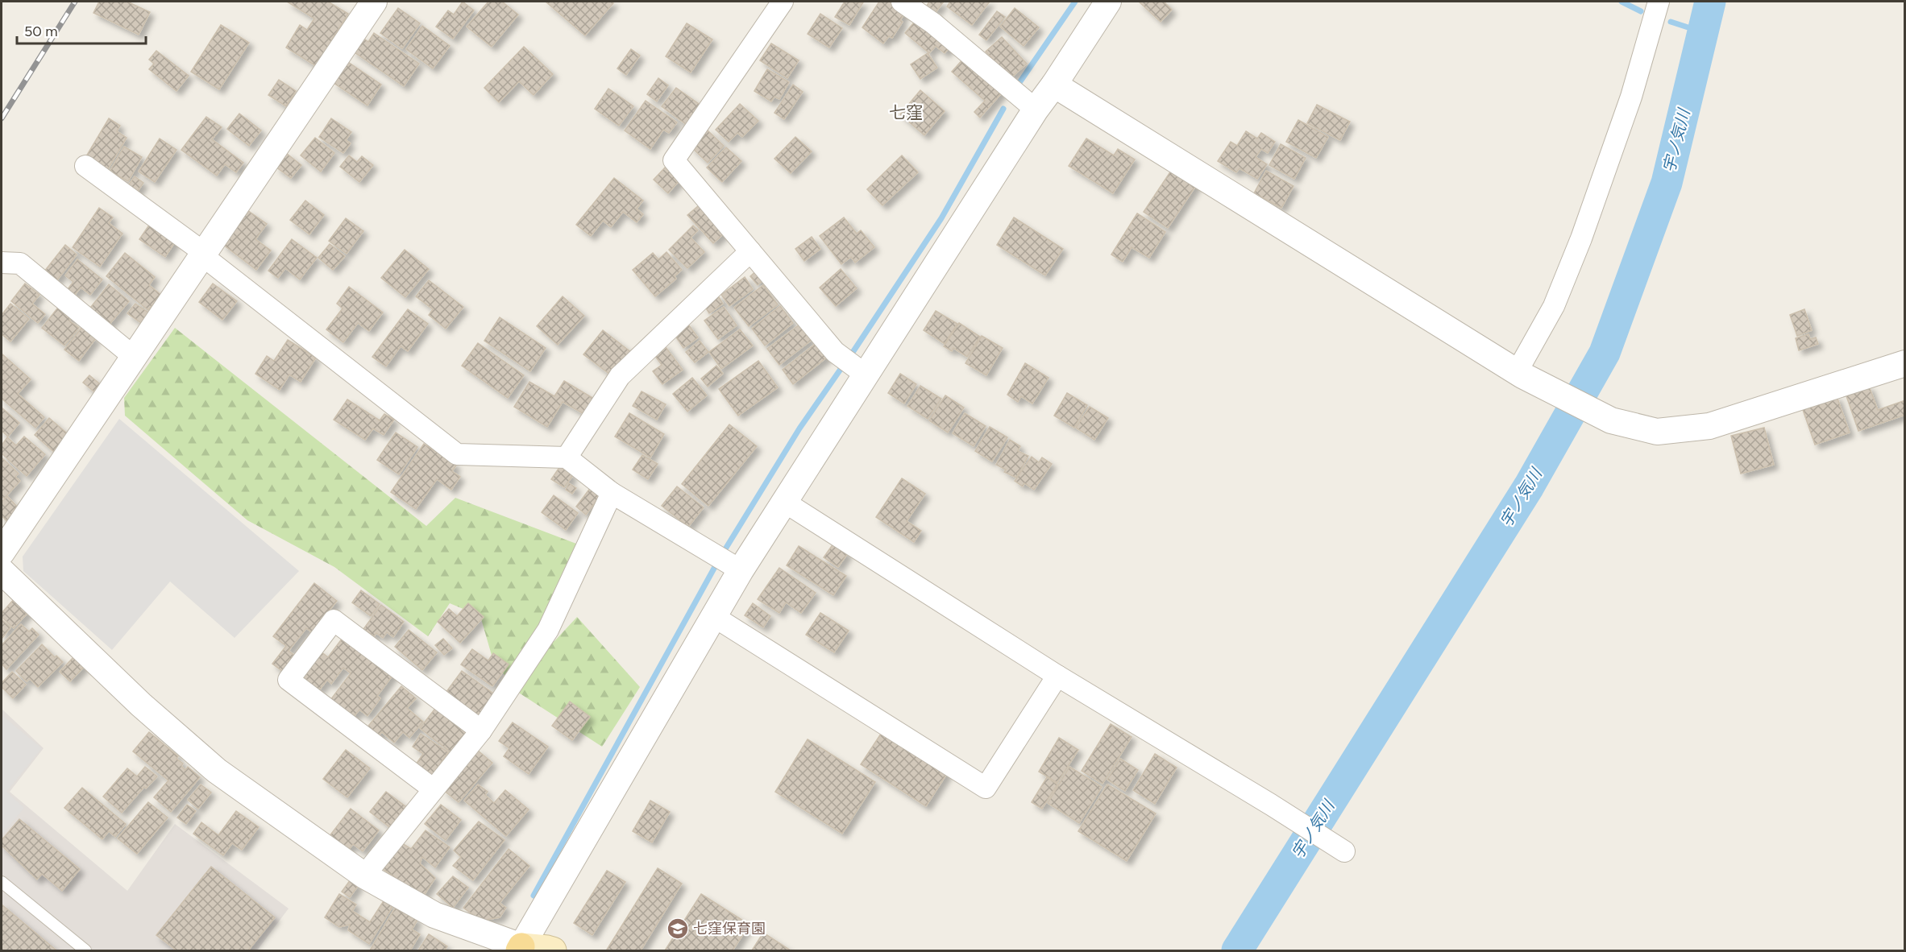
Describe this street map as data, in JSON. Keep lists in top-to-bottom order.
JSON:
{
  "districts": ["七窪"],
  "water": ["宇ノ気川"],
  "places": {
    "school or university": ["七窪保育園"]
  },
  "scale_bar": "50 m"
}
